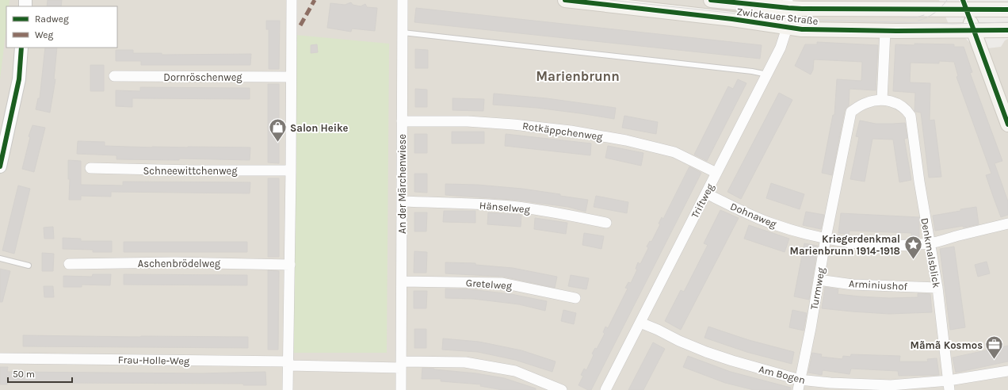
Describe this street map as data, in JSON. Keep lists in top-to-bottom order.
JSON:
{
  "streets": {
    "main road": ["Zwickauer Straße"],
    "street": [
      "Dornröschenweg",
      "Rotkäppchenweg",
      "Schneewittchenweg",
      "An der Märchenwiese",
      "Triftweg",
      "Hänselweg",
      "Dohnaweg",
      "Denkmalsblick",
      "Aschenbrödelweg",
      "Gretelweg",
      "Arminiushof",
      "Turmweg",
      "Frau-Holle-Weg",
      "Am Bogen"
    ]
  },
  "crossings": [
    ["Zwickauer Straße", "Triftweg"],
    ["Rotkäppchenweg", "An der Märchenwiese"],
    ["Rotkäppchenweg", "Triftweg"],
    ["An der Märchenwiese", "Hänselweg"],
    ["An der Märchenwiese", "Gretelweg"],
    ["Triftweg", "Dohnaweg"],
    ["Triftweg", "Am Bogen"],
    ["Dohnaweg", "Denkmalsblick"],
    ["Dohnaweg", "Turmweg"],
    ["Denkmalsblick", "Arminiushof"],
    ["Denkmalsblick", "Turmweg"],
    ["Denkmalsblick", "Am Bogen"],
    ["Arminiushof", "Turmweg"],
    ["Turmweg", "Am Bogen"]
  ],
  "districts": ["Marienbrunn"],
  "places": {
    "shop": ["Salon Heike"],
    "place": ["Kriegerdenkmal Marienbrunn 1914-1918"],
    "office": ["Mãmã Kosmos"]
  },
  "legend": ["Radweg", "Weg"],
  "scale_bar": "50 m"
}
